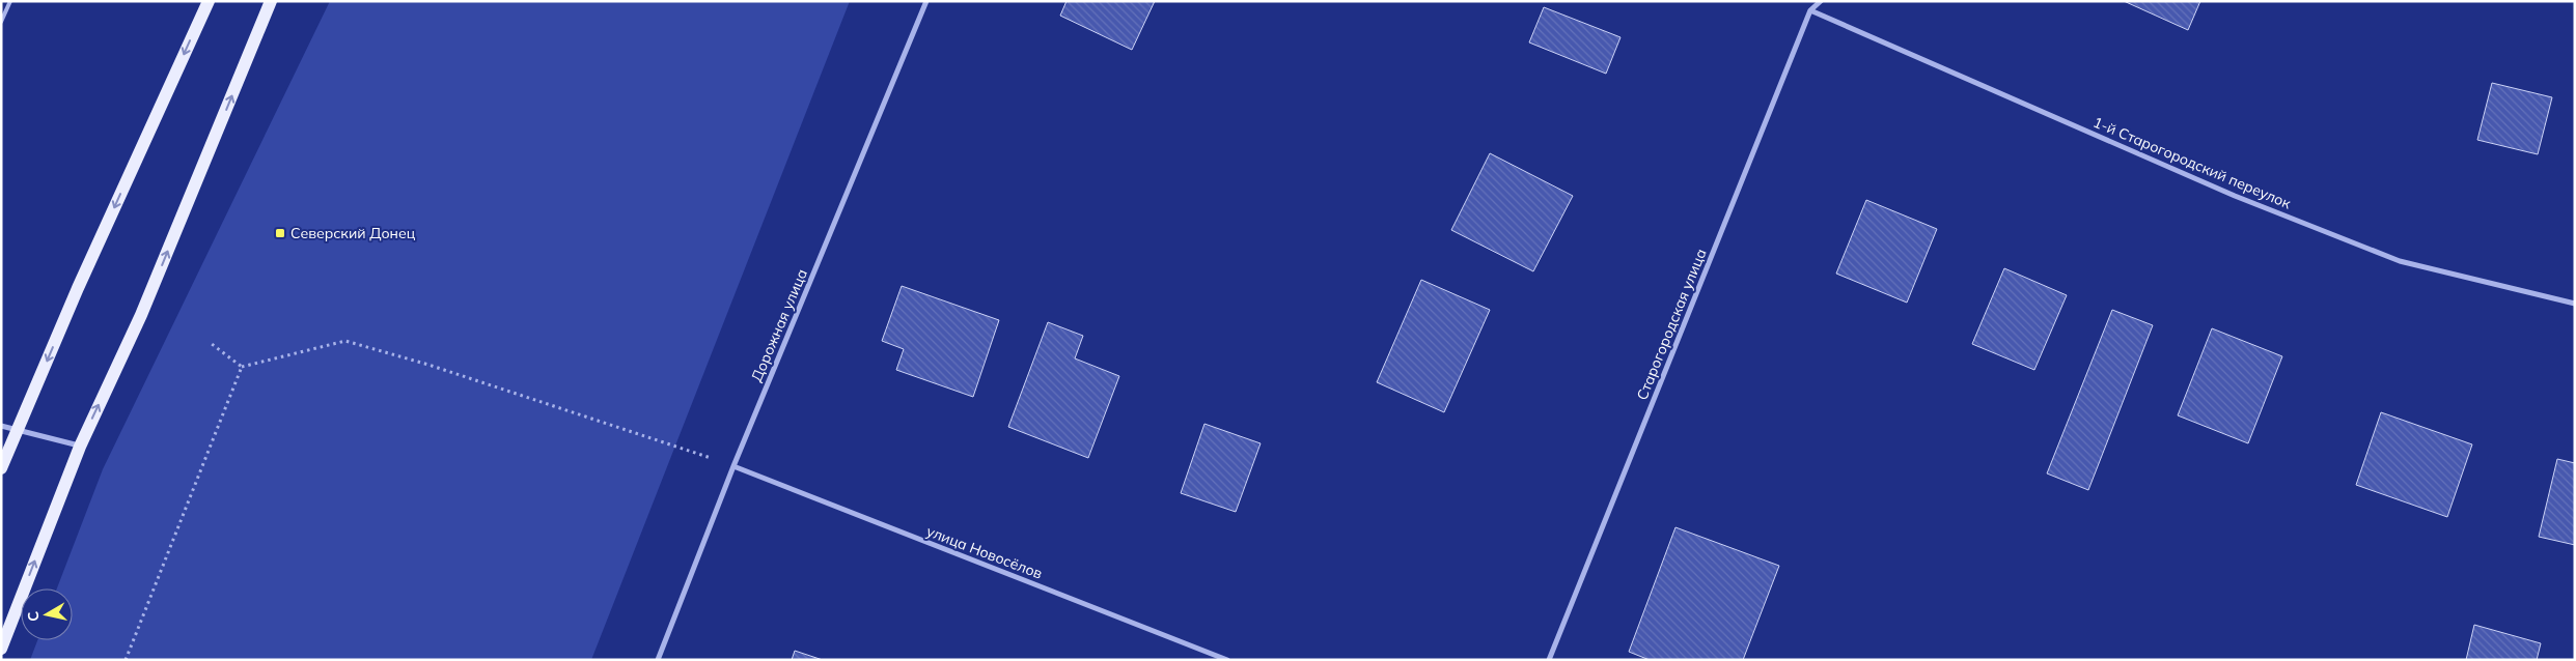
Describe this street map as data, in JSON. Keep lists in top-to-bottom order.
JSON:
{
  "streets": {
    "street": [
      "1-й Старогородский переулок",
      "Старогородская улица",
      "Дорожная улица",
      "улица Новосёлов"
    ]
  },
  "crossings": [
    ["1-й Старогородский переулок", "Старогородская улица"],
    ["Дорожная улица", "улица Новосёлов"]
  ],
  "places": {
    "transit": ["Северский Донец"]
  },
  "north": "left"
}
